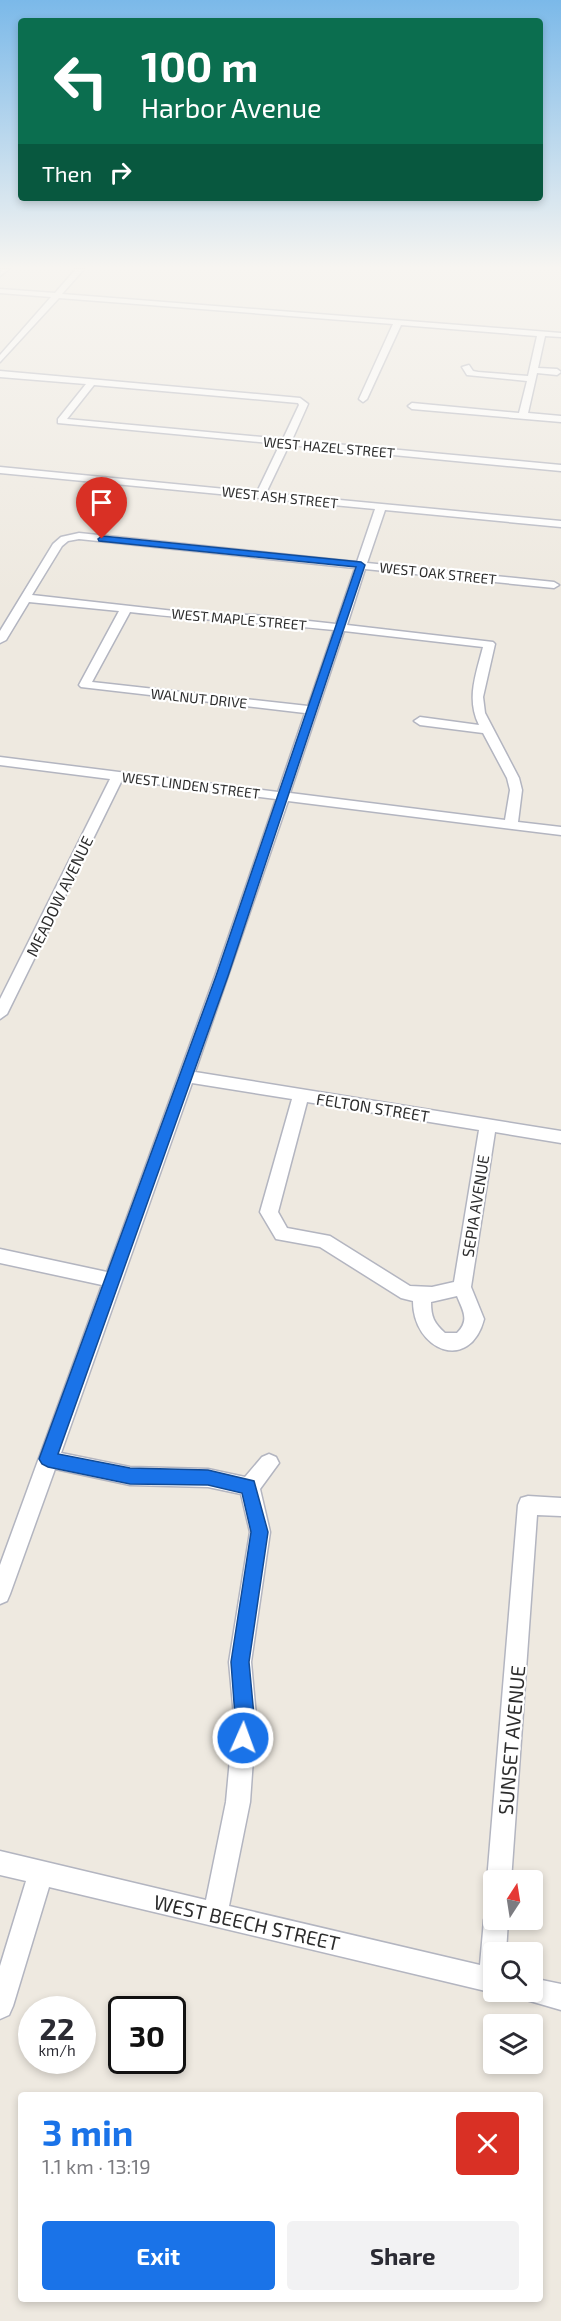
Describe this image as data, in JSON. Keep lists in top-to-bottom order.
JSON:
{
  "streets": {
    "street": [
      "WEST HAZEL STREET",
      "WEST ASH STREET",
      "WEST OAK STREET",
      "WEST MAPLE STREET",
      "WALNUT DRIVE",
      "WEST LINDEN STREET",
      "MEADOW AVENUE",
      "FELTON STREET",
      "SEPIA AVENUE",
      "SUNSET AVENUE",
      "WEST BEECH STREET"
    ]
  },
  "crossings": [
    ["WEST OAK STREET", "WEST MAPLE STREET"],
    ["WEST MAPLE STREET", "WALNUT DRIVE"],
    ["WEST LINDEN STREET", "MEADOW AVENUE"],
    ["FELTON STREET", "SEPIA AVENUE"]
  ],
  "north": "top",
  "page": {
    "turn": ["100 m", "Harbor Avenue"],
    "then": "Then",
    "speed": "22 km/h",
    "limit": "30",
    "heading": ["3 min", "1.1 km · 13:19"],
    "buttons": ["Exit", "Share"]
  }
}
